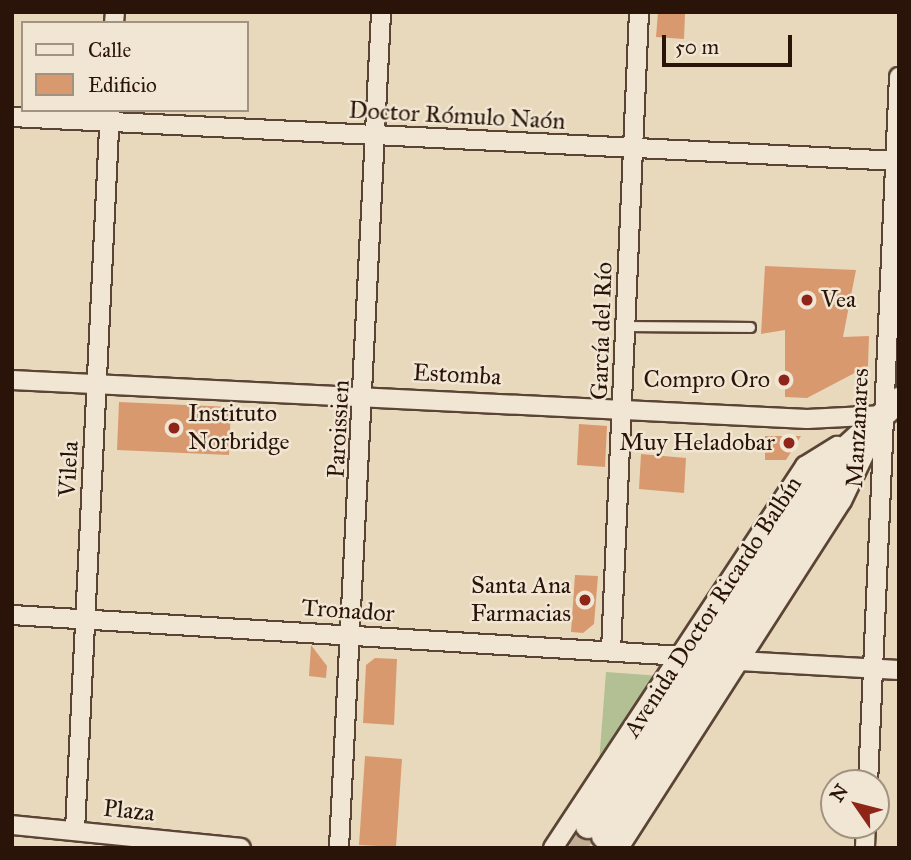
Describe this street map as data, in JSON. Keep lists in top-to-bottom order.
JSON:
{
  "streets": {
    "street": [
      "Doctor Rómulo Naón",
      "García del Río",
      "Estomba",
      "Manzanares",
      "Paroissien",
      "Vilela",
      "Avenida Doctor Ricardo Balbín",
      "Tronador",
      "Plaza"
    ]
  },
  "crossings": [
    ["Doctor Rómulo Naón", "García del Río"],
    ["Doctor Rómulo Naón", "Manzanares"],
    ["Doctor Rómulo Naón", "Paroissien"],
    ["Doctor Rómulo Naón", "Vilela"],
    ["García del Río", "Estomba"],
    ["García del Río", "Tronador"],
    ["Estomba", "Manzanares"],
    ["Estomba", "Paroissien"],
    ["Estomba", "Vilela"],
    ["Estomba", "Avenida Doctor Ricardo Balbín"],
    ["Manzanares", "Avenida Doctor Ricardo Balbín"],
    ["Paroissien", "Tronador"],
    ["Vilela", "Tronador"],
    ["Vilela", "Plaza"],
    ["Avenida Doctor Ricardo Balbín", "Tronador"]
  ],
  "places": [
    "Vea",
    "Compro Oro",
    "Instituto Norbridge",
    "Muy Heladobar",
    "Santa Ana Farmacias"
  ],
  "legend": ["Calle", "Edificio"],
  "scale_bar": "50 m",
  "north": "top left"
}
